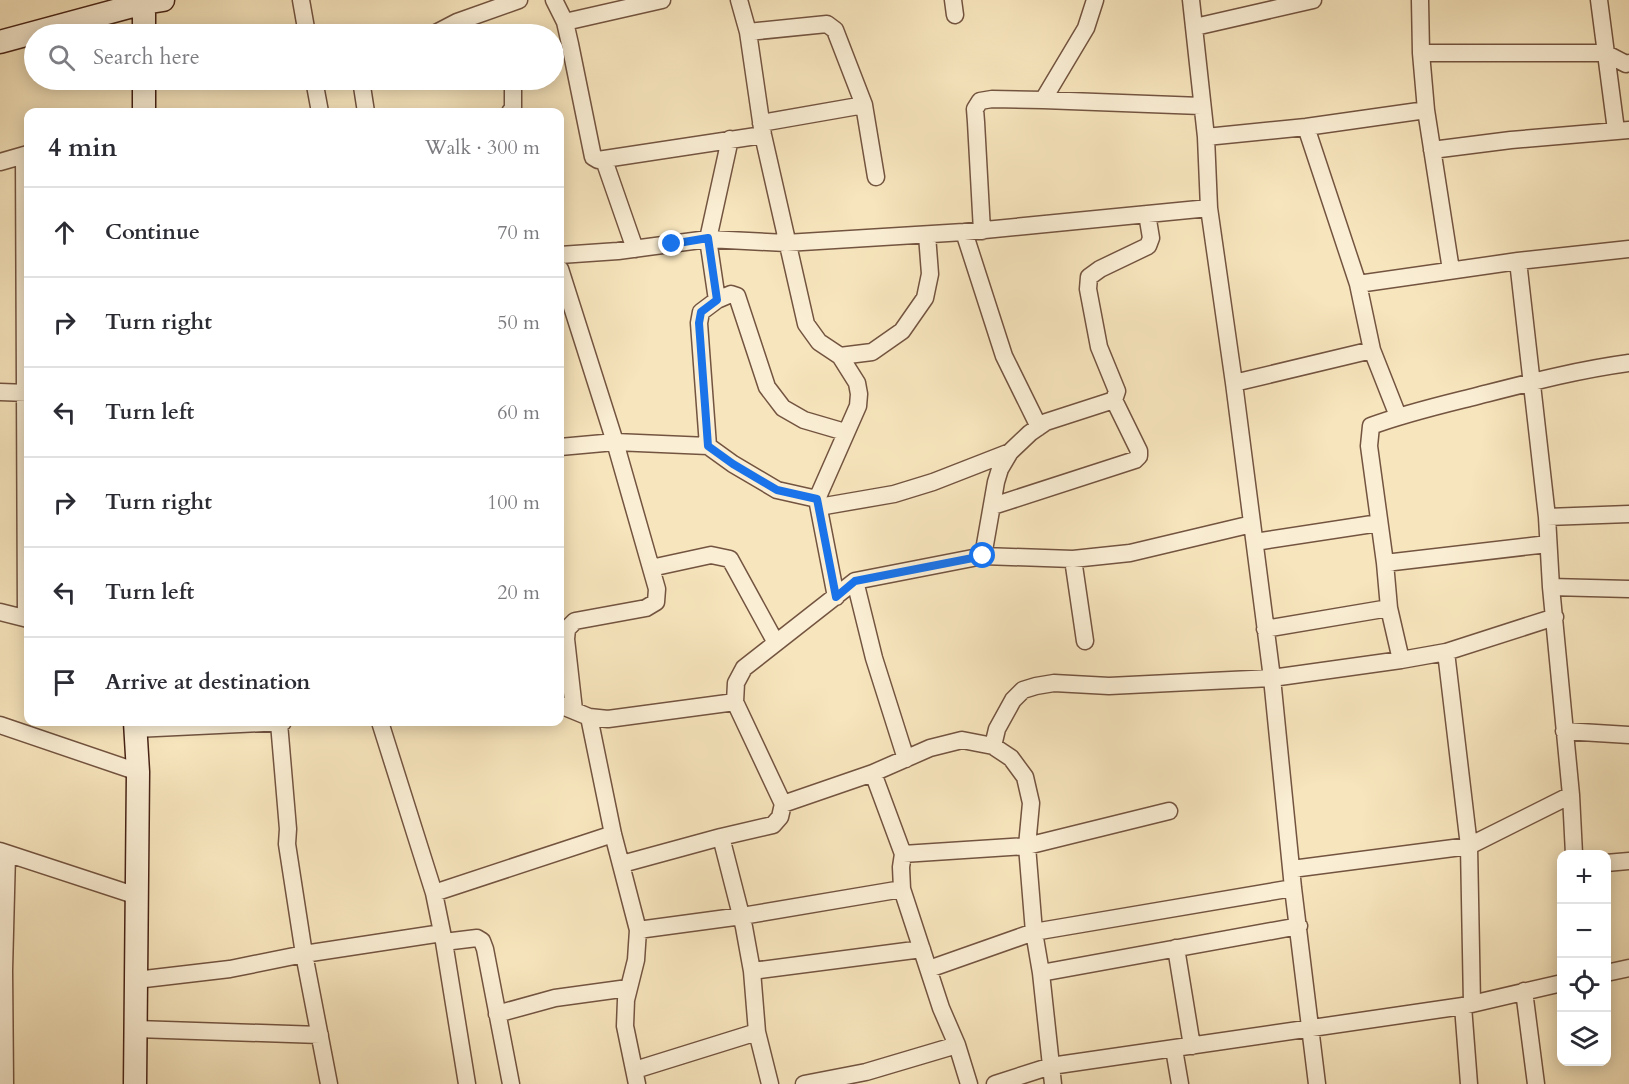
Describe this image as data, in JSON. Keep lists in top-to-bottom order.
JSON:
{
  "page": {
    "search": "Search here",
    "heading": ["4 min", "Walk · 300 m"],
    "list": [
      ["Continue", "70 m"],
      ["Turn right", "50 m"],
      ["Turn left", "60 m"],
      ["Turn right", "100 m"],
      ["Turn left", "20 m"],
      "Arrive at destination"
    ],
    "map_buttons": ["+", "−"]
  }
}
